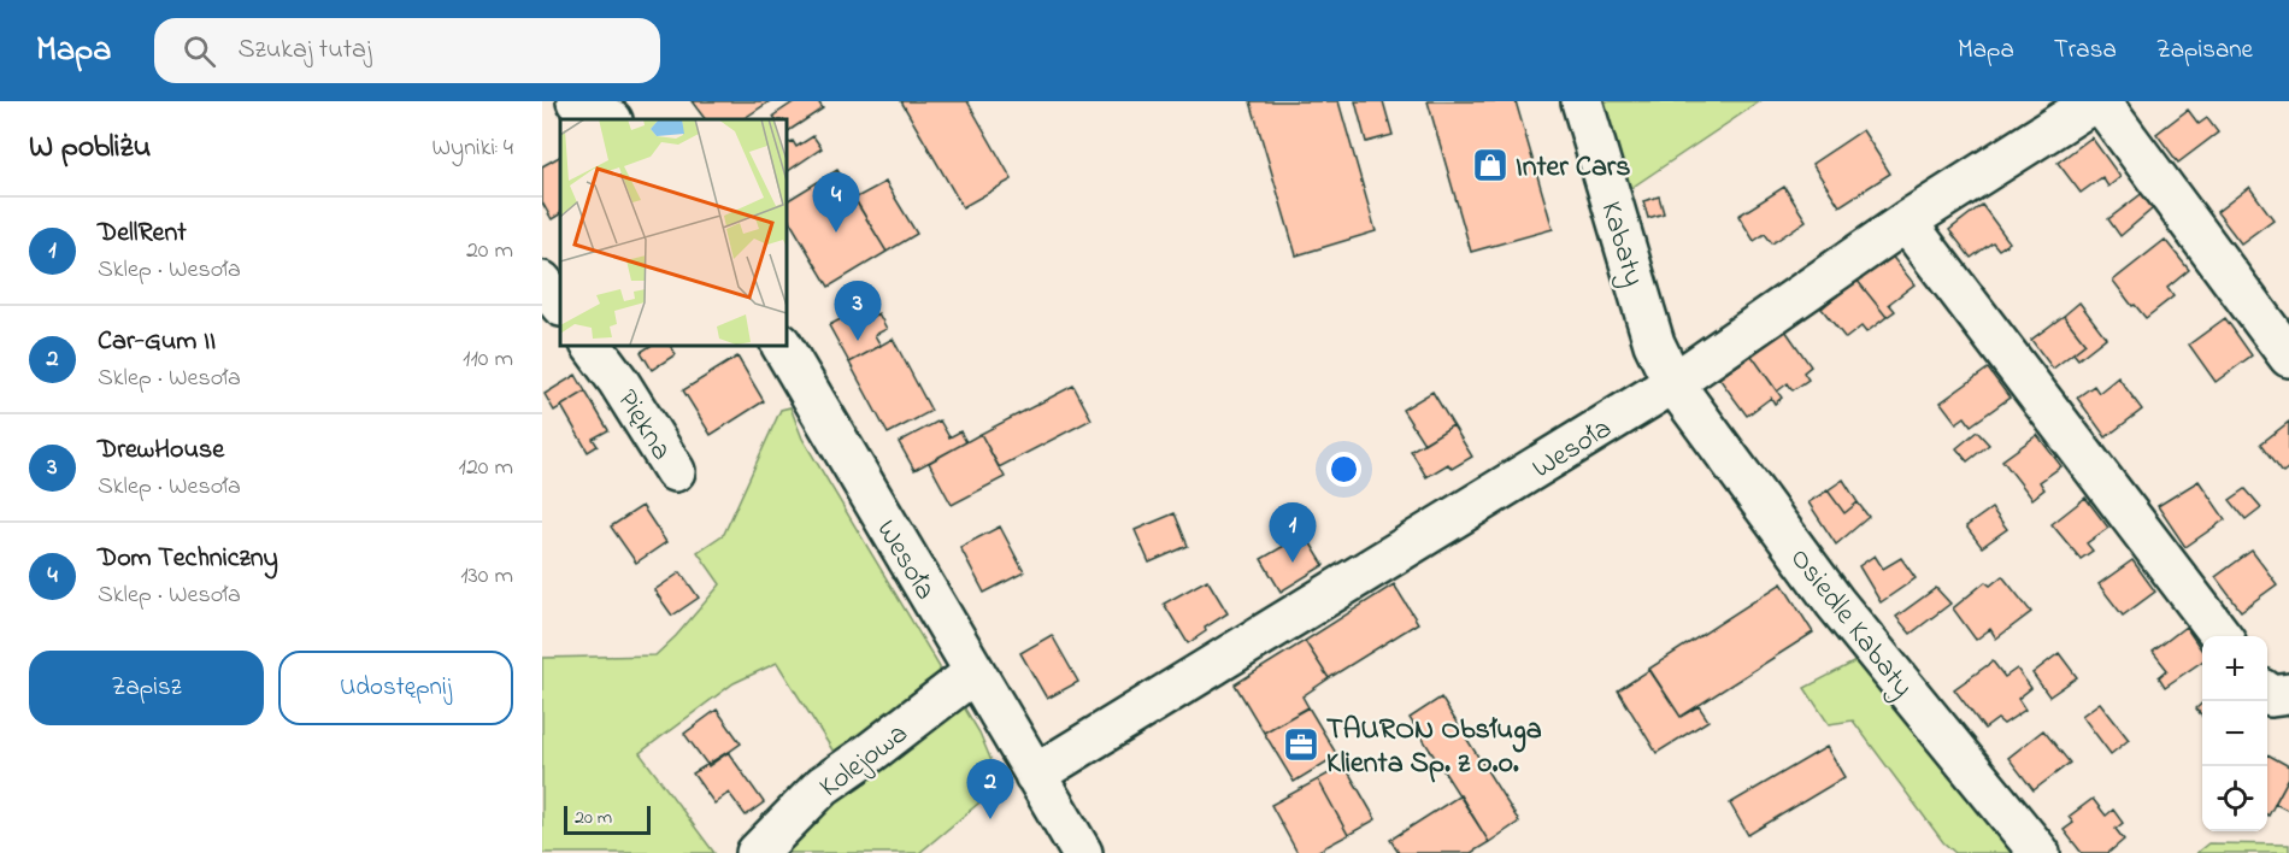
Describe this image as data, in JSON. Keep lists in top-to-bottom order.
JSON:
{
  "streets": {
    "street": [
      "Kabaty",
      "Piękna",
      "Wesoła",
      "Osiedle Kabaty",
      "Kolejowa"
    ]
  },
  "crossings": [
    ["Kabaty", "Wesoła"],
    ["Kabaty", "Osiedle Kabaty"],
    ["Wesoła", "Osiedle Kabaty"],
    ["Wesoła", "Kolejowa"]
  ],
  "places": {
    "shop": ["Inter Cars"],
    "office": ["TAURON Obsługa Klienta Sp. z o.o."]
  },
  "scale_bar": "20 m",
  "page": {
    "header": "Mapa",
    "search": "Szukaj tutaj",
    "nav": ["Mapa", "Trasa", "Zapisane"],
    "heading": ["W pobliżu", "Wyniki: 4"],
    "pins": [
      "4",
      "3",
      "1",
      "2"
    ],
    "list": [
      {
        "mark": "1",
        "name": "DellRent",
        "note": "Sklep · Wesoła",
        "value": "20 m"
      },
      {
        "mark": "2",
        "name": "Car-Gum II",
        "note": "Sklep · Wesoła",
        "value": "110 m"
      },
      {
        "mark": "3",
        "name": "DrewHouse",
        "note": "Sklep · Wesoła",
        "value": "120 m"
      },
      {
        "mark": "4",
        "name": "Dom Techniczny",
        "note": "Sklep · Wesoła",
        "value": "130 m"
      }
    ],
    "buttons": ["Zapisz", "Udostępnij"],
    "map_buttons": ["+", "−"],
    "scale": "20 m"
  }
}
